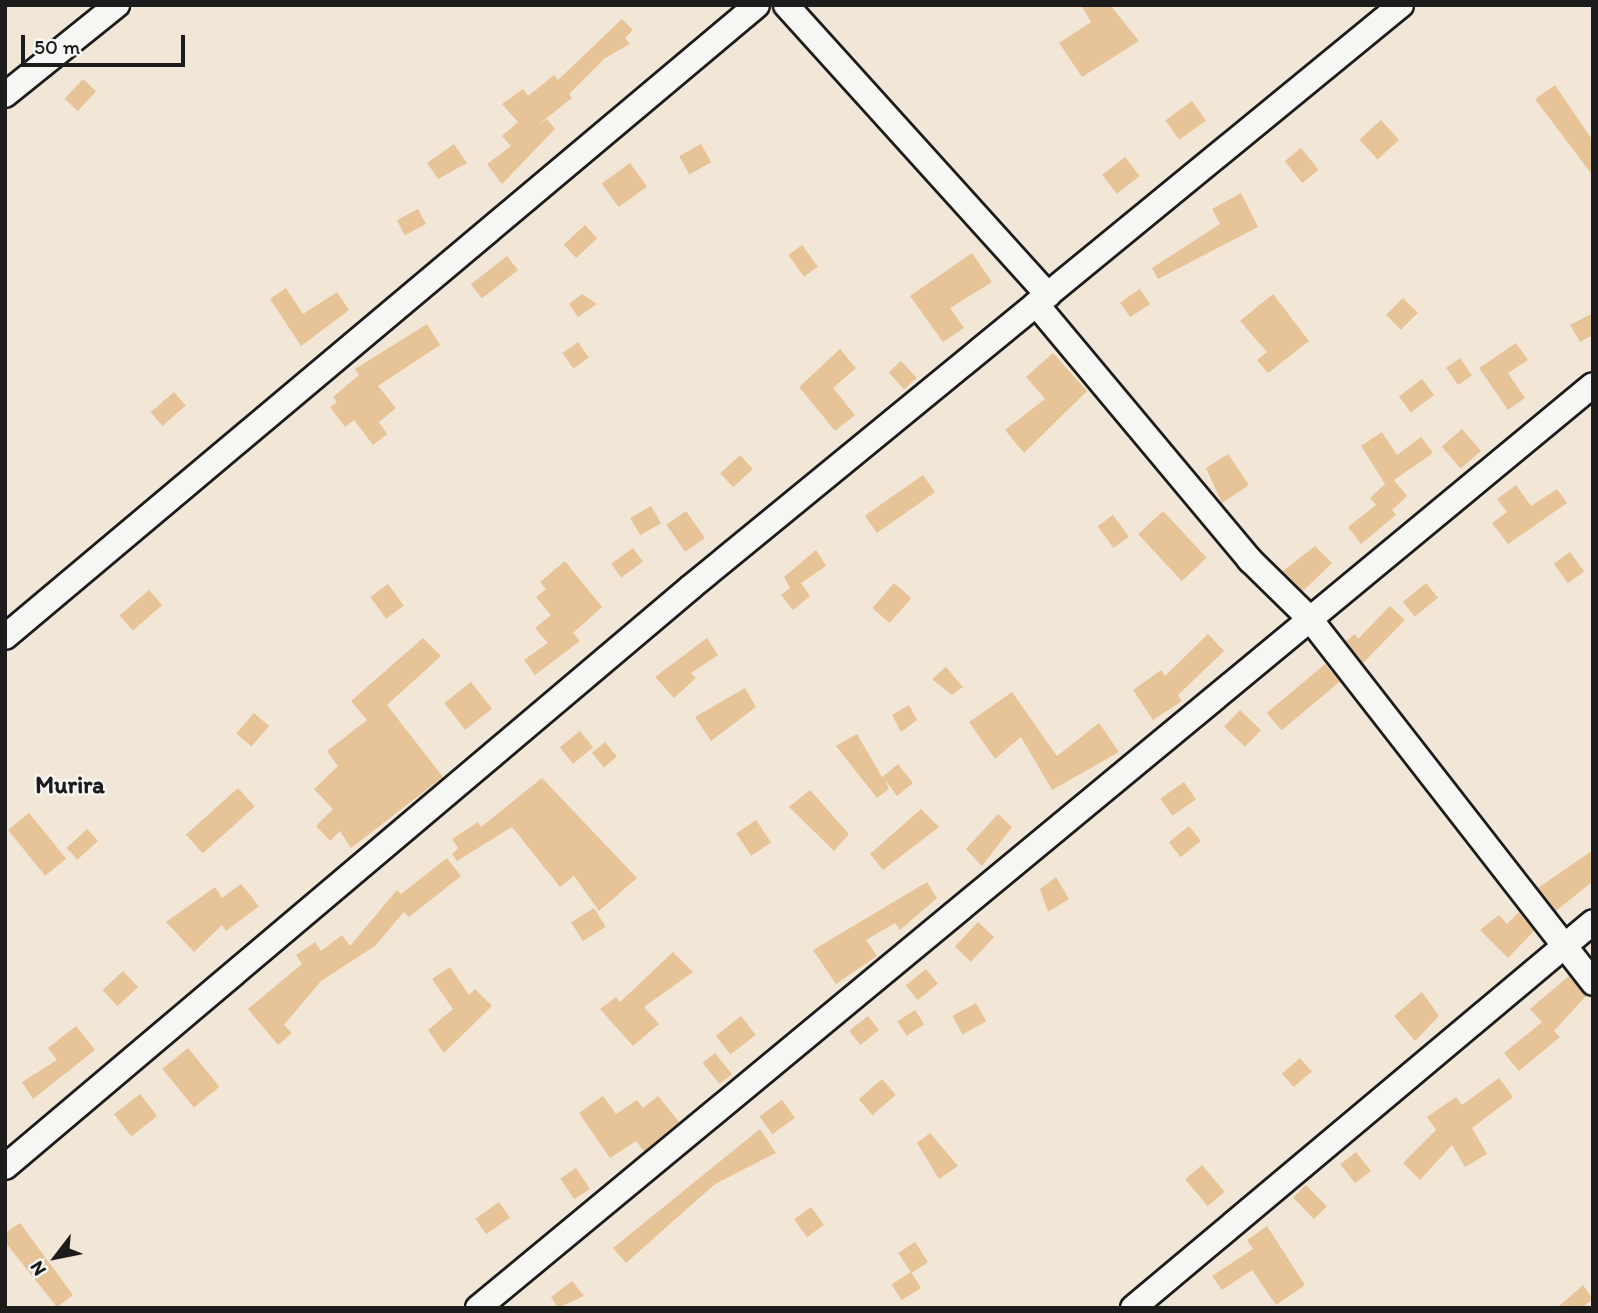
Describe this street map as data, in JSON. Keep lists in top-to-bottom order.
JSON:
{
  "districts": ["Murira"],
  "scale_bar": "50 m",
  "north": "bottom left"
}
